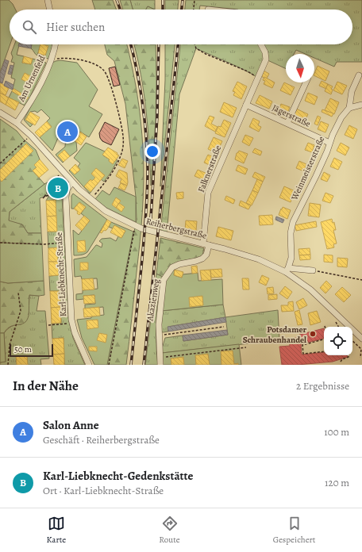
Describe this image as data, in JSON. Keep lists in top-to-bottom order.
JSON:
{
  "streets": {
    "street": [
      "Am Urnenfeld",
      "Jägerstraße",
      "Weinmeisterstraße",
      "Falknerstraße",
      "Reiherbergstraße",
      "Karl-Liebknecht-Straße",
      "Akazienweg"
    ]
  },
  "crossings": [
    ["Am Urnenfeld", "Reiherbergstraße"],
    ["Jägerstraße", "Weinmeisterstraße"],
    ["Jägerstraße", "Falknerstraße"],
    ["Weinmeisterstraße", "Reiherbergstraße"],
    ["Falknerstraße", "Reiherbergstraße"],
    ["Falknerstraße", "Akazienweg"],
    ["Reiherbergstraße", "Akazienweg"]
  ],
  "places": ["Potsdamer Schraubenhandel"],
  "scale_bar": "50 m",
  "north": "bottom",
  "page": {
    "search": "Hier suchen",
    "pins": ["A", "B"],
    "scale": "50 m",
    "heading": ["In der Nähe", "2 Ergebnisse"],
    "list": [
      {
        "mark": "A",
        "name": "Salon Anne",
        "note": "Geschäft · Reiherbergstraße",
        "value": "100 m"
      },
      {
        "mark": "B",
        "name": "Karl-Liebknecht-Gedenkstätte",
        "note": "Ort · Karl-Liebknecht-Straße",
        "value": "120 m"
      }
    ],
    "nav": ["Karte", "Route", "Gespeichert"]
  }
}
